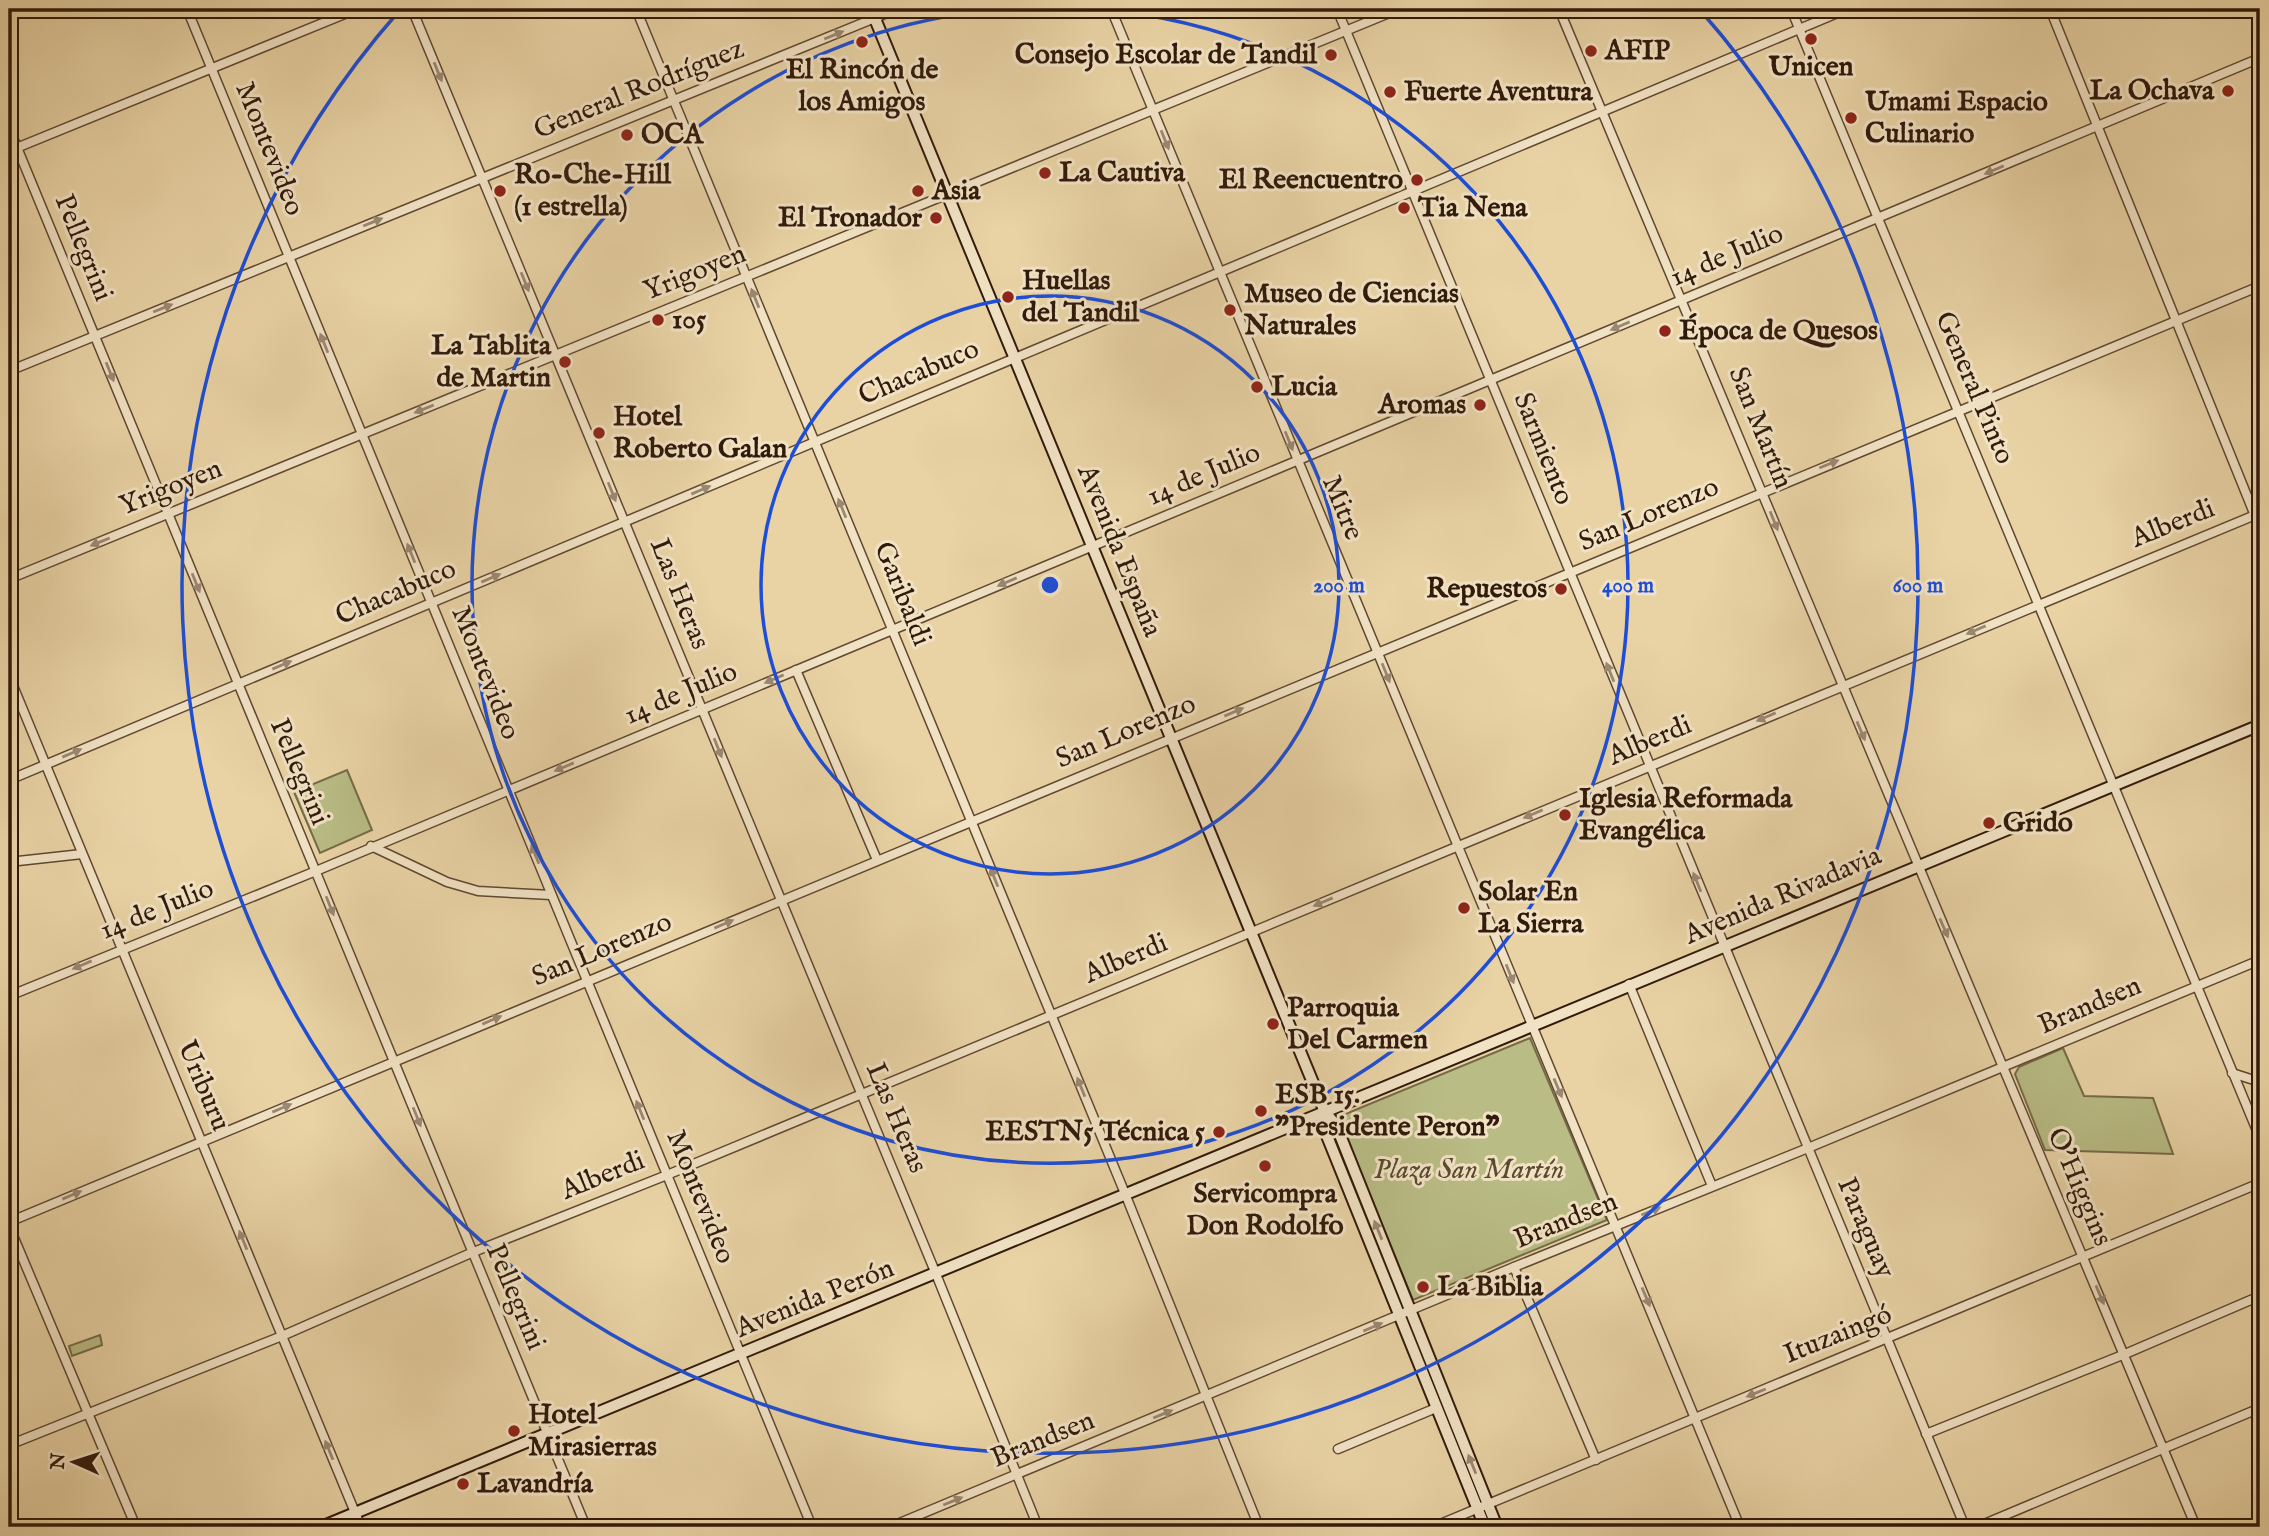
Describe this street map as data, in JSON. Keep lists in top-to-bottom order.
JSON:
{
  "streets": {
    "main road": ["Avenida España", "Avenida Rivadavia", "Avenida Perón"],
    "street": [
      "General Rodríguez",
      "Montevideo",
      "Pellegrini",
      "14 de Julio",
      "Yrigoyen",
      "Chacabuco",
      "General Pinto",
      "San Martín",
      "Sarmiento",
      "Mitre",
      "San Lorenzo",
      "Alberdi",
      "Las Heras",
      "Garibaldi",
      "Brandsen",
      "Uriburu",
      "O'Higgins",
      "Paraguay",
      "Ituzaingó"
    ]
  },
  "crossings": [
    ["General Rodríguez", "Montevideo"],
    ["General Rodríguez", "Pellegrini"],
    ["General Rodríguez", "Avenida España"],
    ["General Rodríguez", "Las Heras"],
    ["General Rodríguez", "Garibaldi"],
    ["Montevideo", "14 de Julio"],
    ["Montevideo", "Yrigoyen"],
    ["Montevideo", "Chacabuco"],
    ["Montevideo", "San Lorenzo"],
    ["Montevideo", "Alberdi"],
    ["Montevideo", "Avenida Perón"],
    ["Pellegrini", "14 de Julio"],
    ["Pellegrini", "Yrigoyen"],
    ["Pellegrini", "Chacabuco"],
    ["Pellegrini", "San Lorenzo"],
    ["Pellegrini", "Alberdi"],
    ["Pellegrini", "Avenida Perón"],
    ["14 de Julio", "General Pinto"],
    ["14 de Julio", "San Martín"],
    ["14 de Julio", "Sarmiento"],
    ["14 de Julio", "Mitre"],
    ["14 de Julio", "Avenida España"],
    ["14 de Julio", "Las Heras"],
    ["14 de Julio", "Garibaldi"],
    ["14 de Julio", "Uriburu"],
    ["Yrigoyen", "Sarmiento"],
    ["Yrigoyen", "Mitre"],
    ["Yrigoyen", "Avenida España"],
    ["Yrigoyen", "Las Heras"],
    ["Yrigoyen", "Garibaldi"],
    ["Chacabuco", "General Pinto"],
    ["Chacabuco", "San Martín"],
    ["Chacabuco", "Sarmiento"],
    ["Chacabuco", "Mitre"],
    ["Chacabuco", "Avenida España"],
    ["Chacabuco", "Las Heras"],
    ["Chacabuco", "Garibaldi"],
    ["Chacabuco", "Uriburu"],
    ["General Pinto", "San Lorenzo"],
    ["General Pinto", "Alberdi"],
    ["General Pinto", "Avenida Rivadavia"],
    ["General Pinto", "Brandsen"],
    ["San Martín", "San Lorenzo"],
    ["San Martín", "Alberdi"],
    ["San Martín", "Avenida Rivadavia"],
    ["San Martín", "O'Higgins"],
    ["Sarmiento", "San Lorenzo"],
    ["Sarmiento", "Alberdi"],
    ["Sarmiento", "Avenida Rivadavia"],
    ["Sarmiento", "Paraguay"],
    ["Mitre", "San Lorenzo"],
    ["Mitre", "Alberdi"],
    ["Mitre", "Avenida Rivadavia"],
    ["Mitre", "Brandsen"],
    ["Mitre", "Ituzaingó"],
    ["San Lorenzo", "Avenida España"],
    ["San Lorenzo", "Las Heras"],
    ["San Lorenzo", "Garibaldi"],
    ["San Lorenzo", "Uriburu"],
    ["Alberdi", "Avenida España"],
    ["Alberdi", "Las Heras"],
    ["Alberdi", "Garibaldi"],
    ["Alberdi", "Uriburu"],
    ["Avenida España", "Avenida Rivadavia"],
    ["Avenida España", "Avenida Perón"],
    ["Las Heras", "Brandsen"],
    ["Las Heras", "Avenida Perón"],
    ["Garibaldi", "Brandsen"],
    ["Garibaldi", "Avenida Perón"],
    ["Avenida Rivadavia", "O'Higgins"],
    ["Avenida Rivadavia", "Paraguay"],
    ["Avenida Rivadavia", "Avenida Perón"],
    ["Brandsen", "O'Higgins"],
    ["Brandsen", "Paraguay"],
    ["Uriburu", "Avenida Perón"],
    ["O'Higgins", "Ituzaingó"],
    ["Paraguay", "Ituzaingó"]
  ],
  "one_way": [
    "General Rodríguez",
    "Montevideo",
    "Pellegrini",
    "14 de Julio",
    "Chacabuco",
    "San Martín",
    "Sarmiento",
    "Mitre",
    "San Lorenzo",
    "Alberdi",
    "Las Heras",
    "Garibaldi",
    "Brandsen",
    "Uriburu",
    "O'Higgins"
  ],
  "parks": ["Plaza San Martín"],
  "places": [
    "Unicen",
    "El Rincón de los Amigos",
    "AFIP",
    "Consejo Escolar de Tandil",
    "La Ochava",
    "Fuerte Aventura",
    "Umami Espacio Culinario",
    "OCA",
    "La Cautiva",
    "El Reencuentro",
    "Ro-Che-Hill (1 estrella)",
    "Asia",
    "Tia Nena",
    "El Tronador",
    "Huellas del Tandil",
    "Museo de Ciencias Naturales",
    "105",
    "Época de Quesos",
    "La Tablita de Martin",
    "Lucia",
    "Aromas",
    "Hotel Roberto Galan",
    "Repuestos",
    "Iglesia Reformada Evangélica",
    "Grido",
    "Solar En La Sierra",
    "Parroquia Del Carmen",
    "ESB 15. \"Presidente Peron\"",
    "EESTN5 Técnica 5",
    "Servicompra Don Rodolfo",
    "La Biblia",
    "Hotel Mirasierras",
    "Lavandría"
  ],
  "north": "left",
  "rings": ["200 m", "400 m", "600 m"]
}
